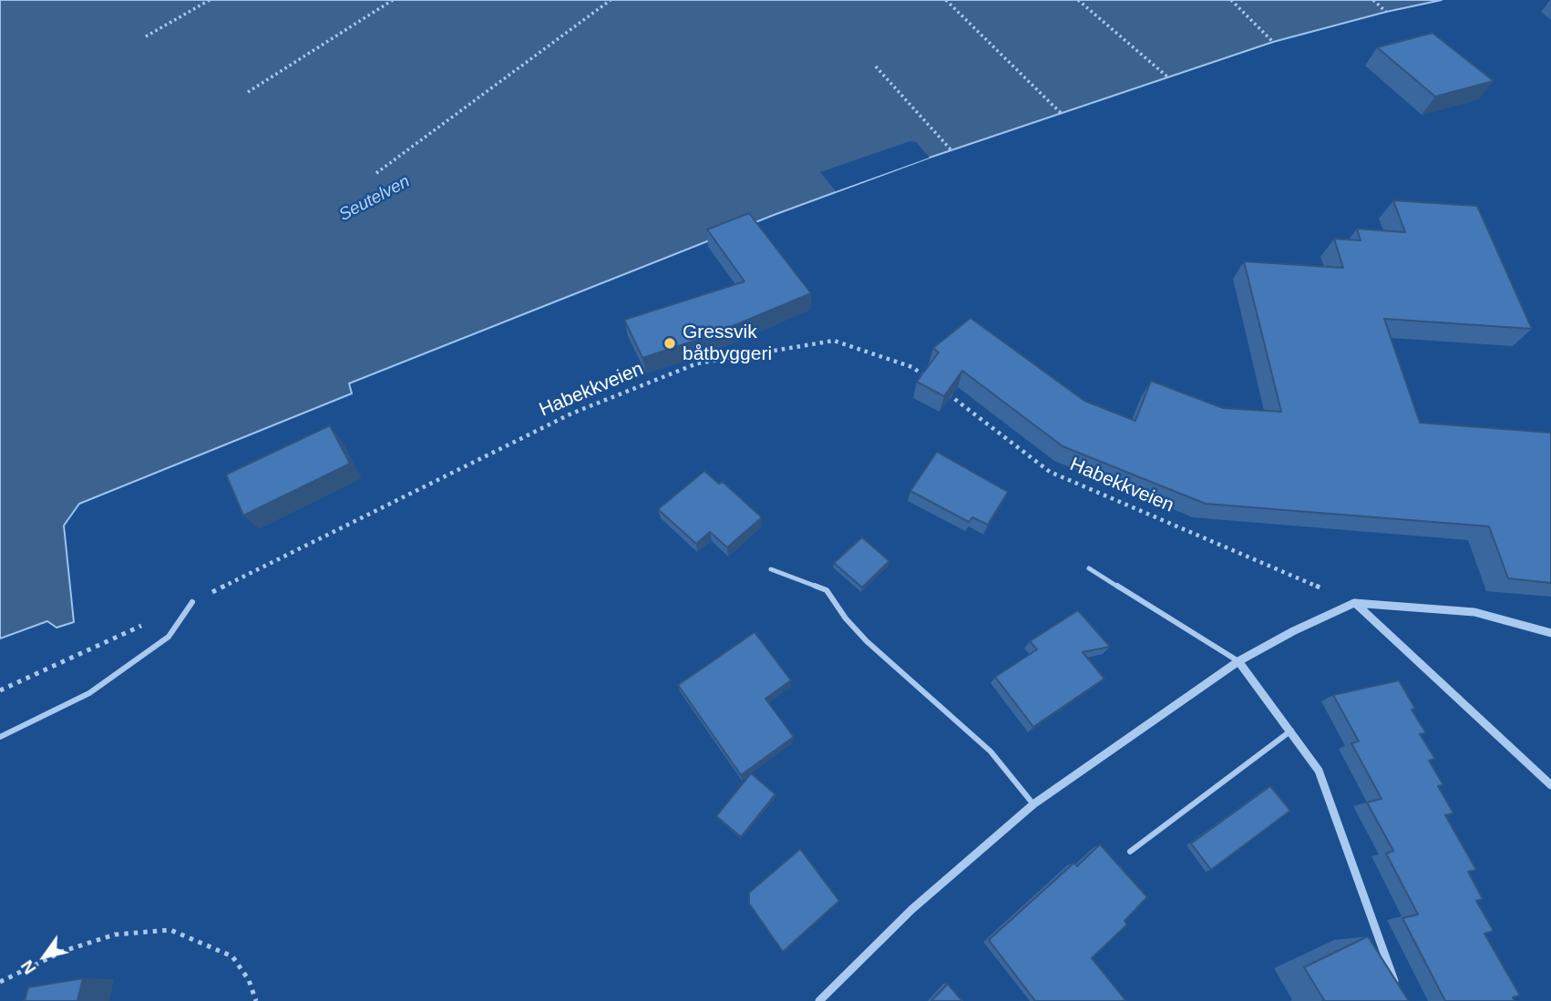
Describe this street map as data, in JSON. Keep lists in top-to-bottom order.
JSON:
{
  "streets": {
    "path": ["Habekkveien"]
  },
  "water": ["Seutelven"],
  "places": ["Gressvik båtbyggeri"],
  "north": "bottom left"
}
